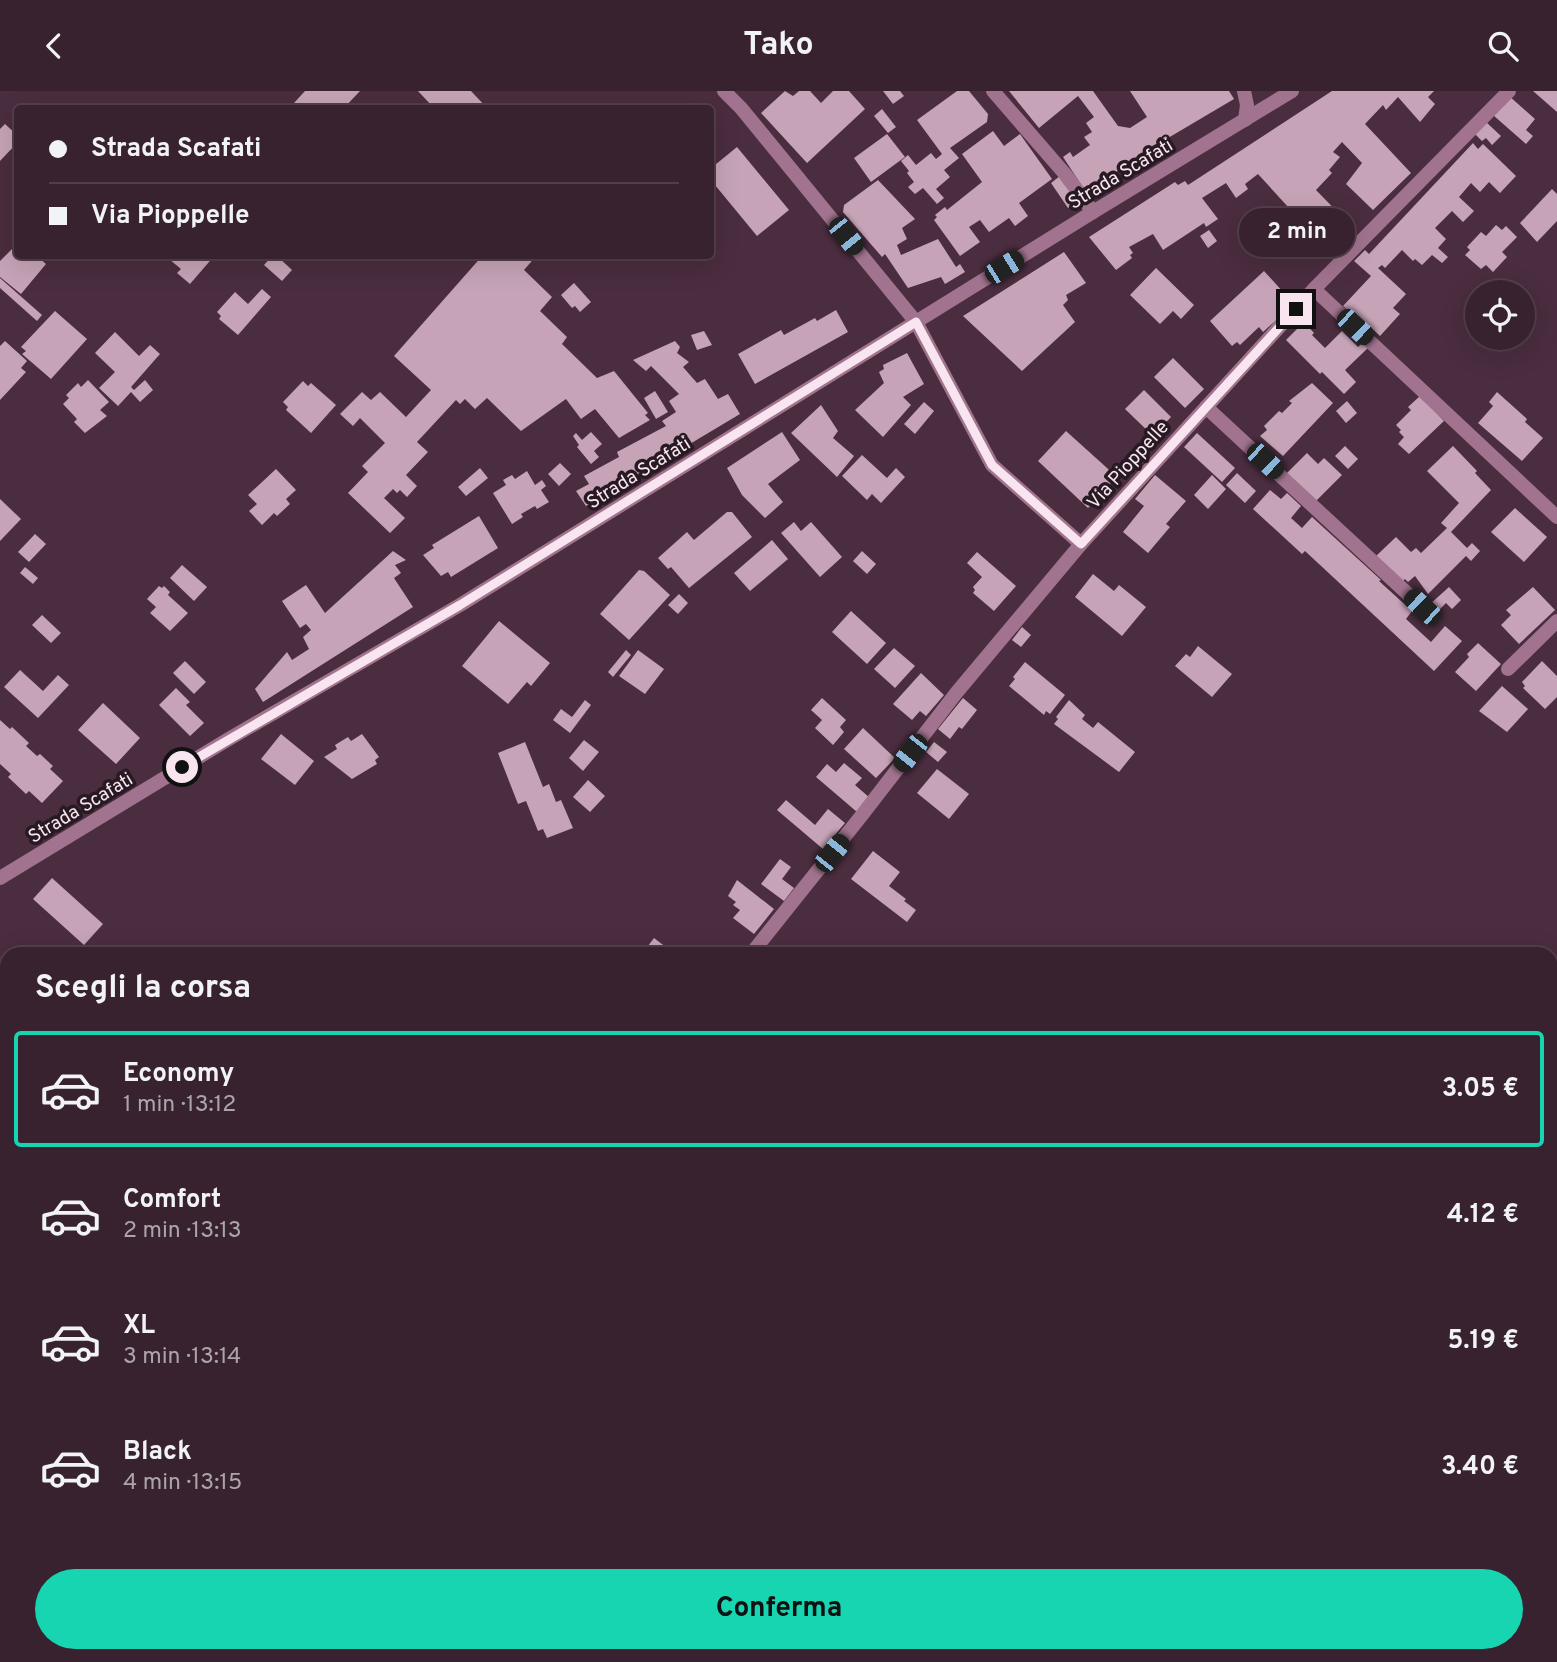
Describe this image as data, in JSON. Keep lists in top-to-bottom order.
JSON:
{
  "streets": {
    "street": ["Strada Scafati", "Via Pioppelle"]
  },
  "page": {
    "header": "Tako",
    "banner": ["Strada Scafati", "Via Pioppelle"],
    "bubble": "2 min",
    "heading": "Scegli la corsa",
    "list": [
      {
        "name": "Economy",
        "note": "1 min · 13:12",
        "value": "3.05 €"
      },
      {
        "name": "Comfort",
        "note": "2 min · 13:13",
        "value": "4.12 €"
      },
      {
        "name": "XL",
        "note": "3 min · 13:14",
        "value": "5.19 €"
      },
      {
        "name": "Black",
        "note": "4 min · 13:15",
        "value": "3.40 €"
      }
    ],
    "buttons": "Conferma"
  }
}
